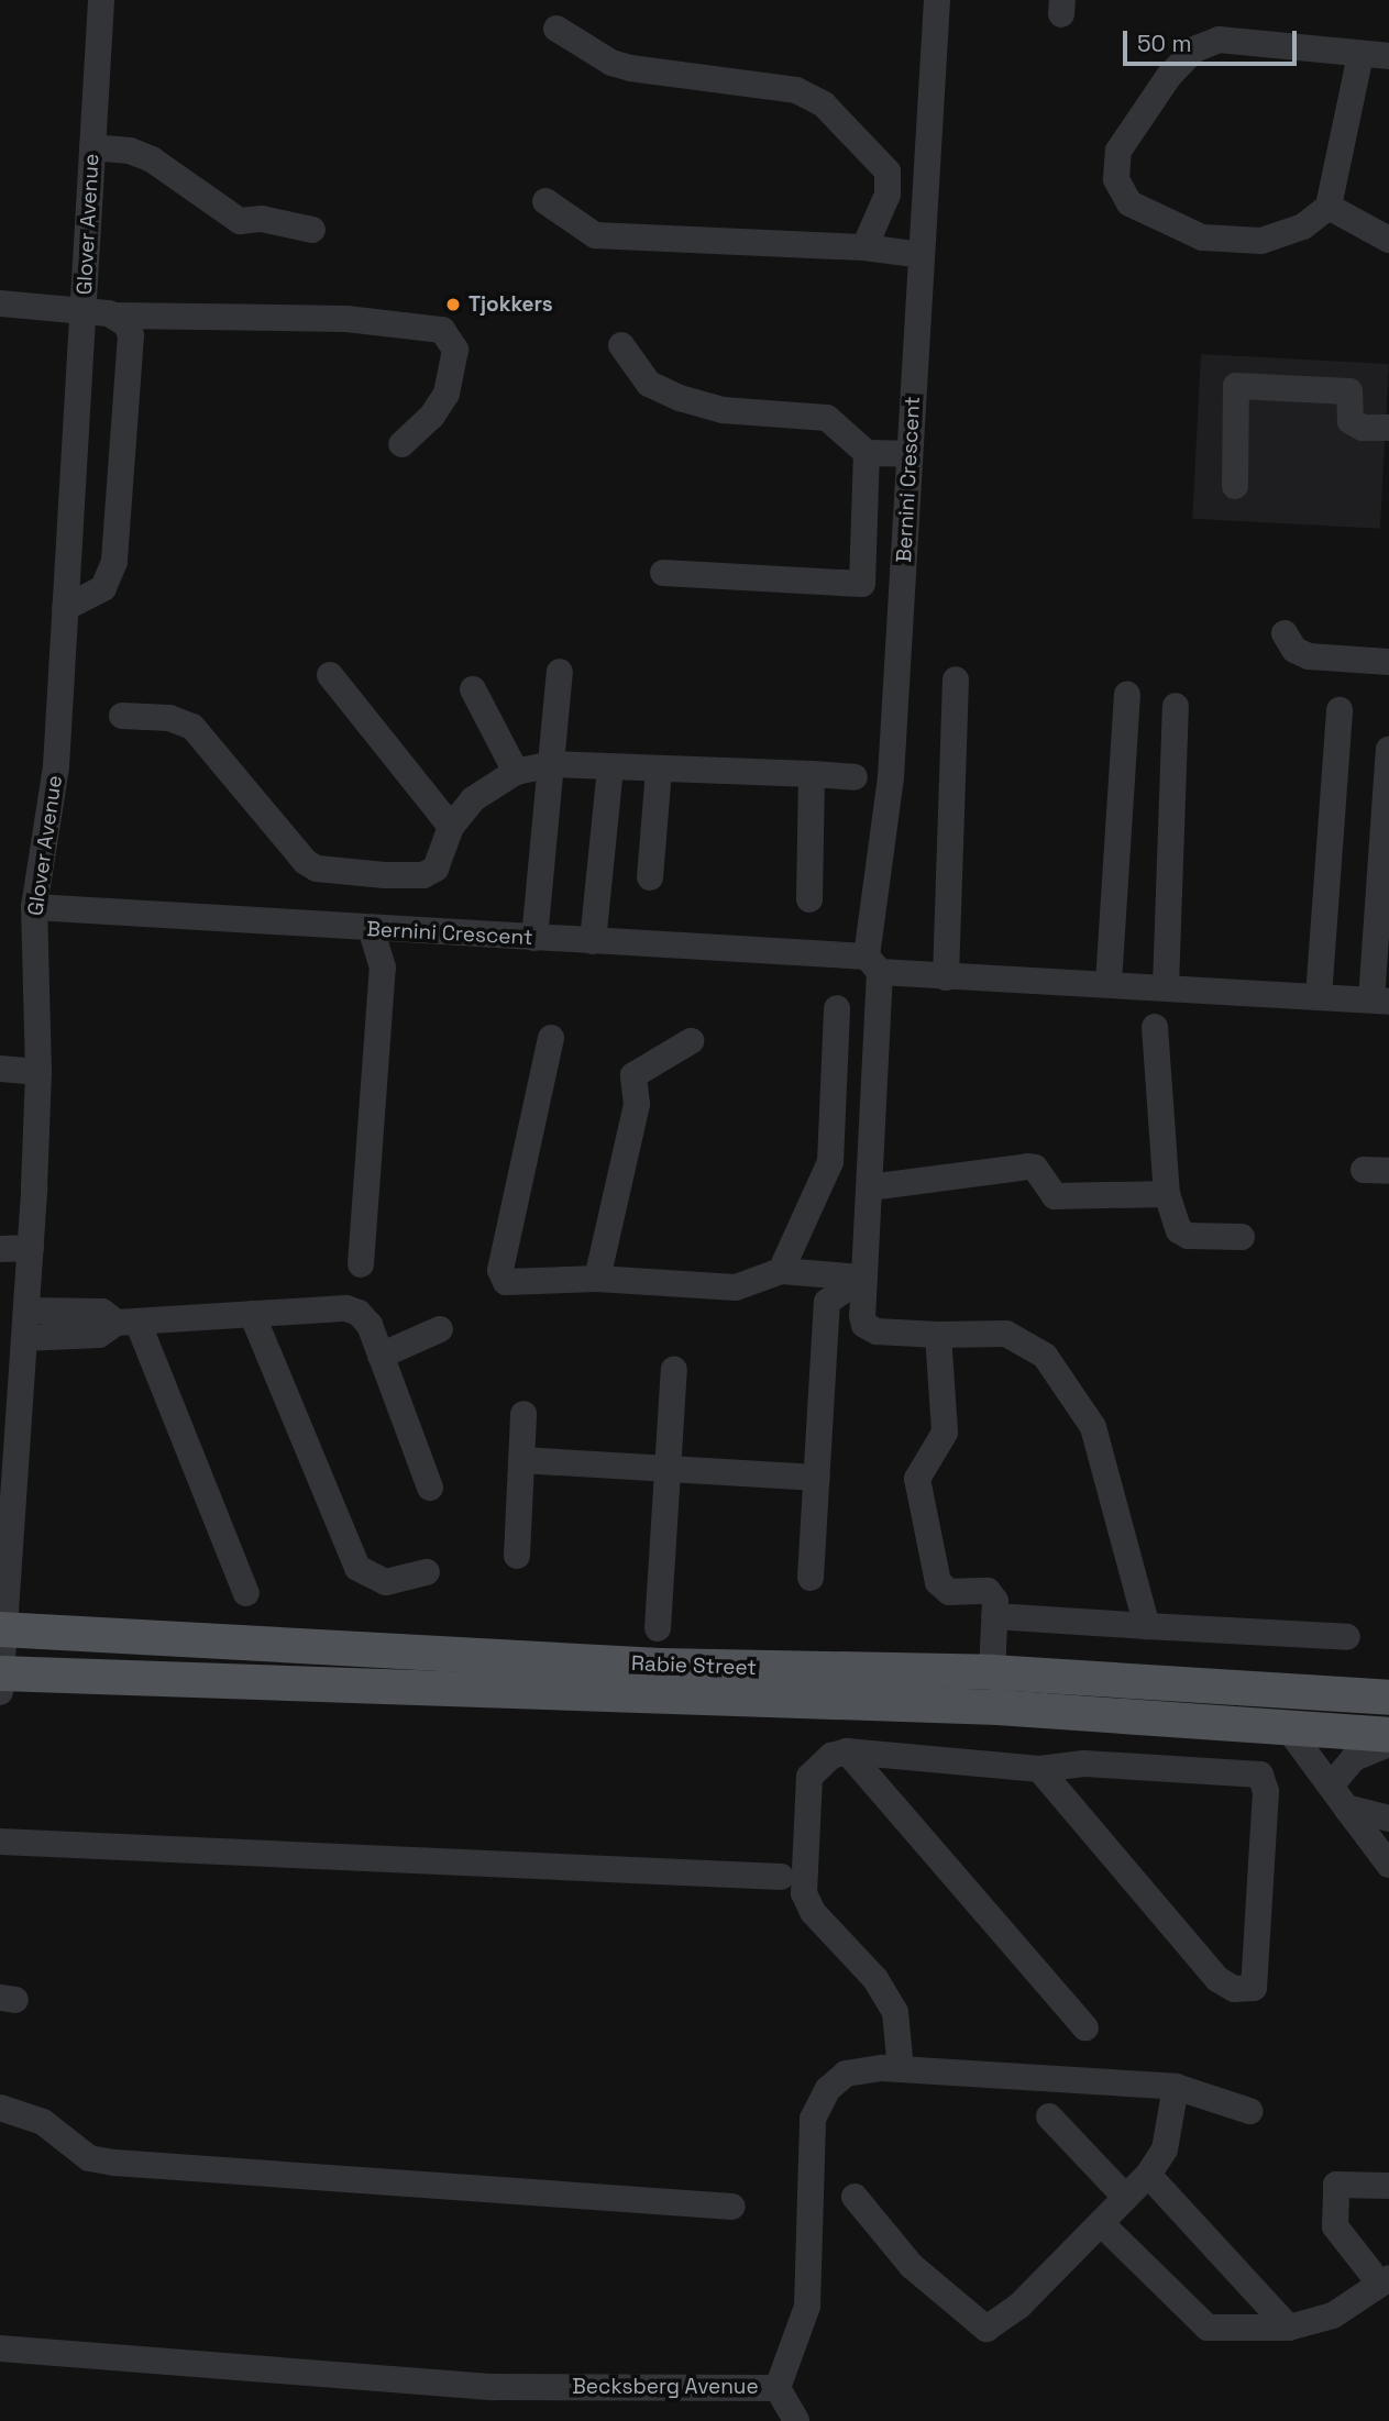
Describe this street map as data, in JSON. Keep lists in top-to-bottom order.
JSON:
{
  "streets": {
    "main road": ["Rabie Street"],
    "street": ["Glover Avenue", "Bernini Crescent", "Becksberg Avenue"]
  },
  "crossings": [
    ["Glover Avenue", "Bernini Crescent"],
    ["Glover Avenue", "Rabie Street"]
  ],
  "places": ["Tjokkers"],
  "scale_bar": "50 m"
}
